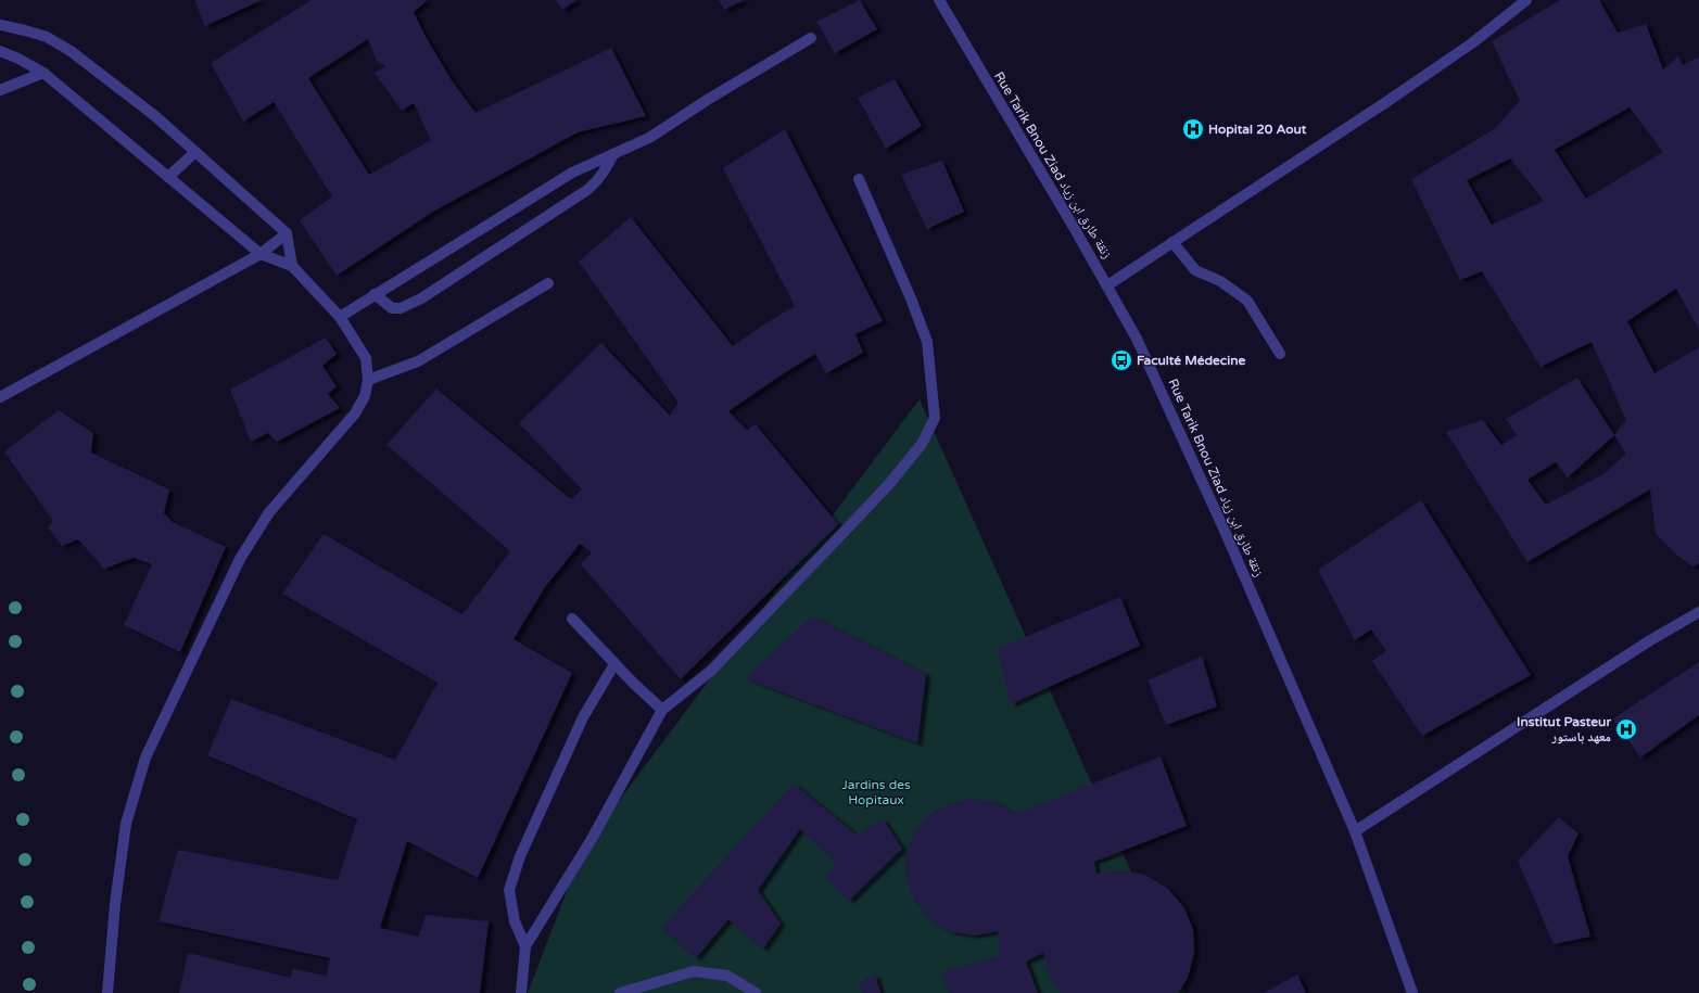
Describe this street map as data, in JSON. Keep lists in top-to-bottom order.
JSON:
{
  "streets": {
    "street": ["Rue Tarik Bnou Ziad زنقة طارق ابن زياد"]
  },
  "parks": ["Jardins des Hopitaux"],
  "places": {
    "hospital": ["Hopital 20 Aout", "Institut Pasteur معهد باستور"],
    "bus stop": ["Faculté Médecine"]
  }
}
